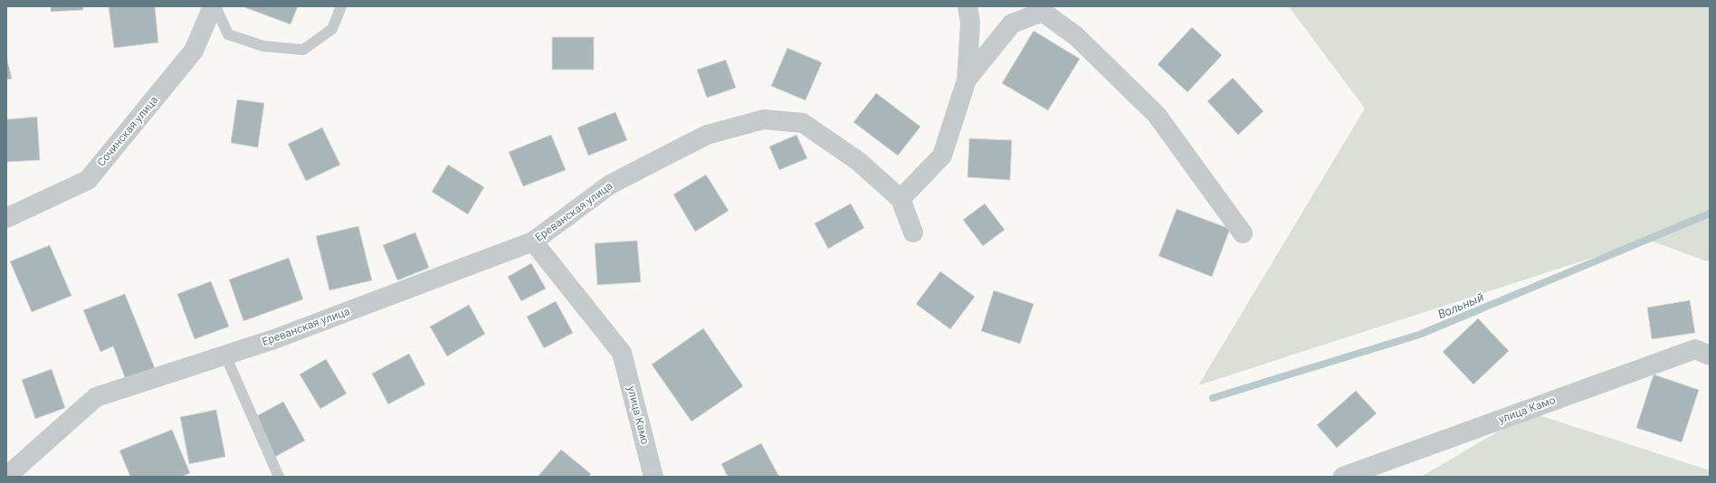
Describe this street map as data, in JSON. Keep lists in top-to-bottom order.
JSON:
{
  "streets": {
    "street": ["Сочинская улица", "Ереванская улица", "улица Камо"]
  },
  "crossings": [
    ["Ереванская улица", "улица Камо"]
  ],
  "water": ["Вольный"]
}
